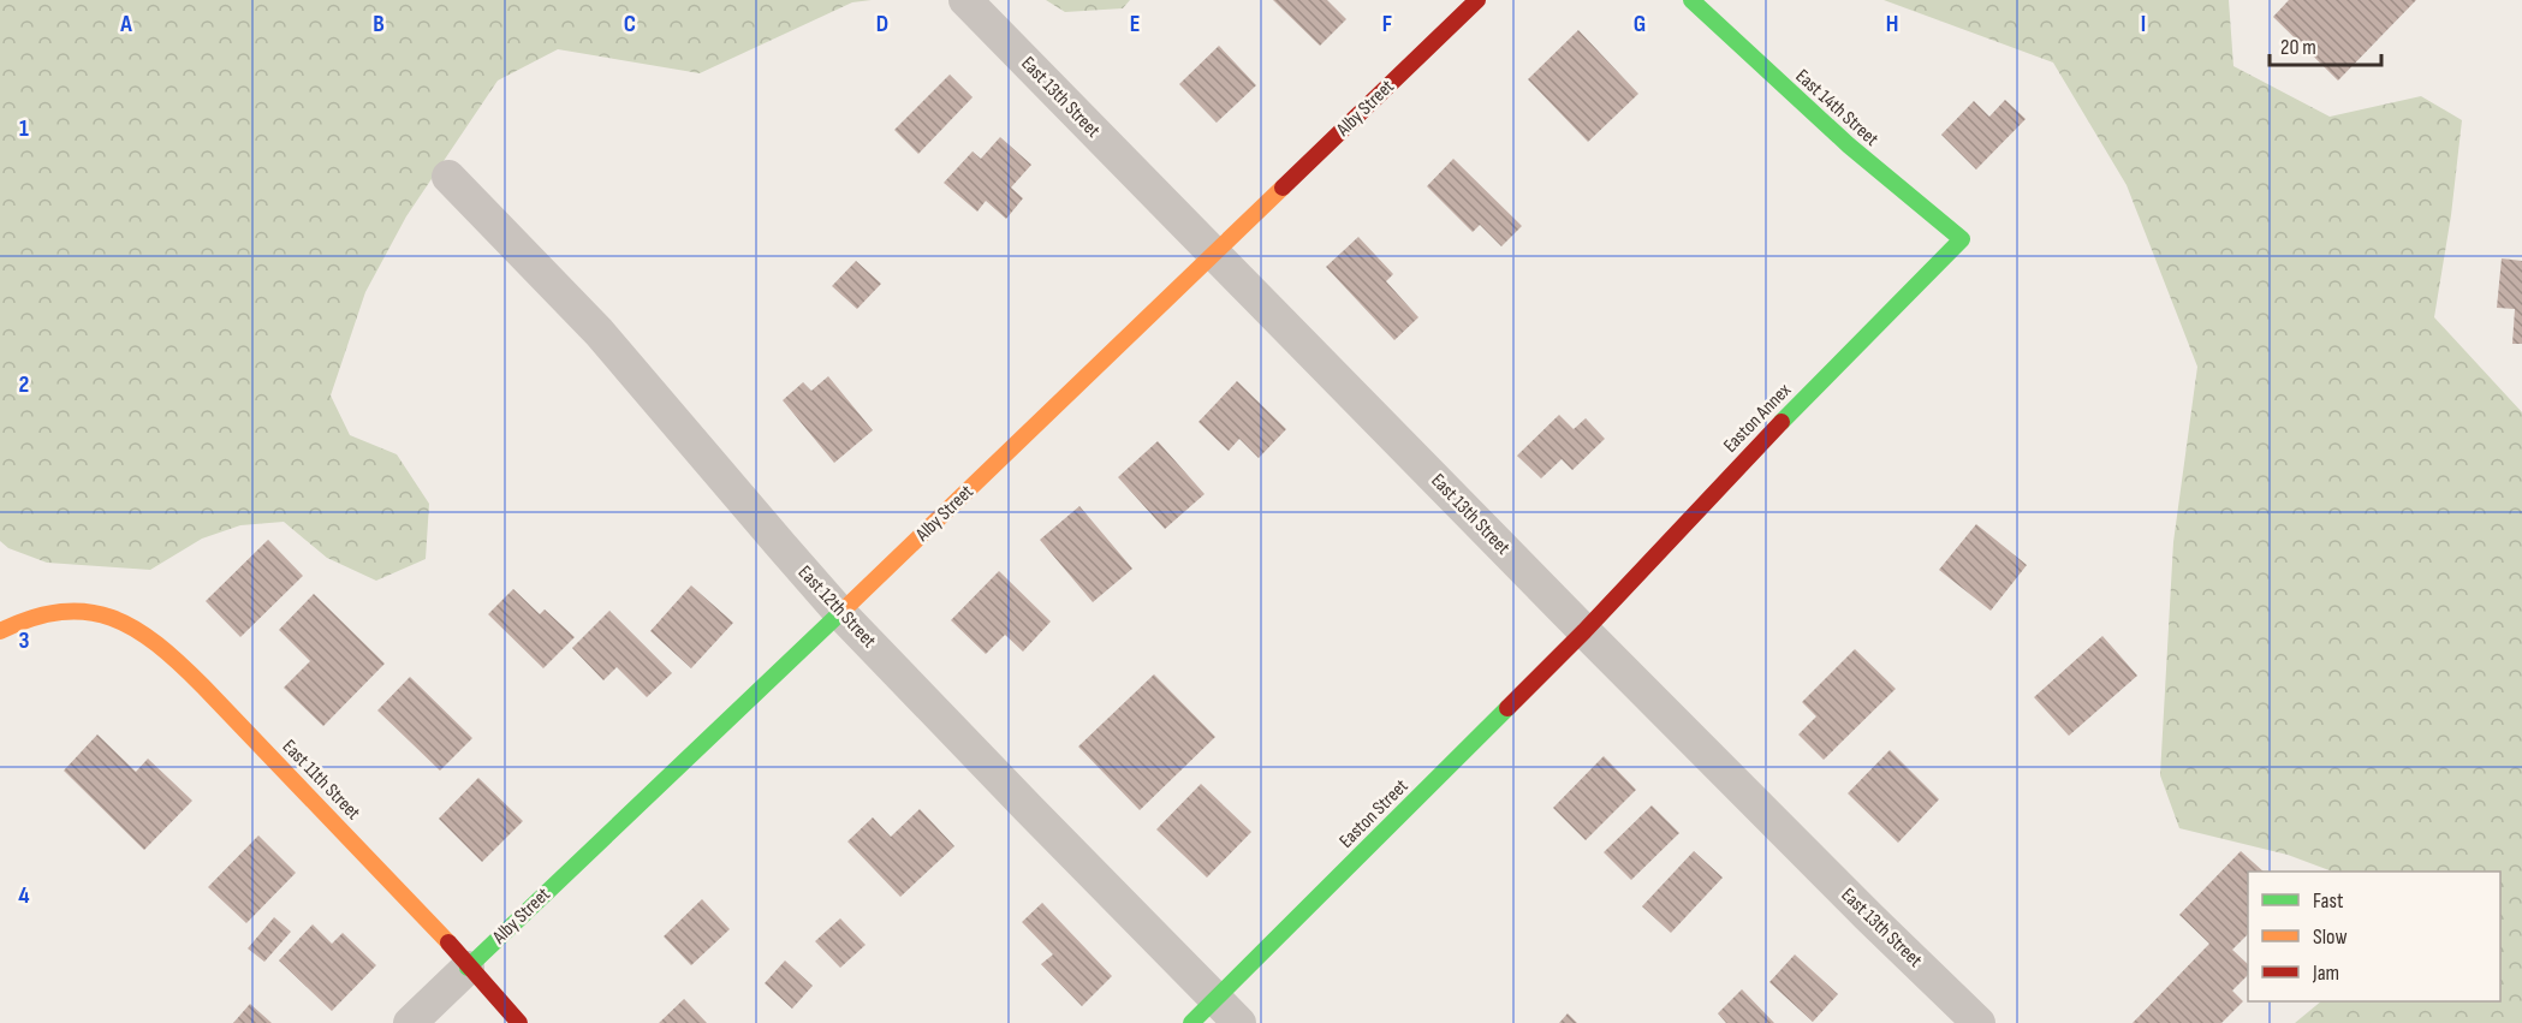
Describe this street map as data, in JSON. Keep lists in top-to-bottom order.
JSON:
{
  "streets": {
    "street": [
      "East 13th Street",
      "Alby Street",
      "East 14th Street",
      "Easton Annex",
      "East 12th Street",
      "East 11th Street",
      "Easton Street"
    ]
  },
  "crossings": [
    ["East 13th Street", "Alby Street"],
    ["East 13th Street", "Easton Annex"],
    ["East 13th Street", "Easton Street"],
    ["Alby Street", "East 12th Street"],
    ["Alby Street", "East 11th Street"],
    ["East 14th Street", "Easton Annex"],
    ["Easton Annex", "Easton Street"],
    ["East 12th Street", "Easton Street"]
  ],
  "legend": ["Fast", "Slow", "Jam"],
  "scale_bar": "20 m",
  "grid": {
    "columns": [
      "A",
      "B",
      "C",
      "D",
      "E",
      "F",
      "G",
      "H",
      "I"
    ],
    "rows": [
      "1",
      "2",
      "3",
      "4"
    ]
  }
}
